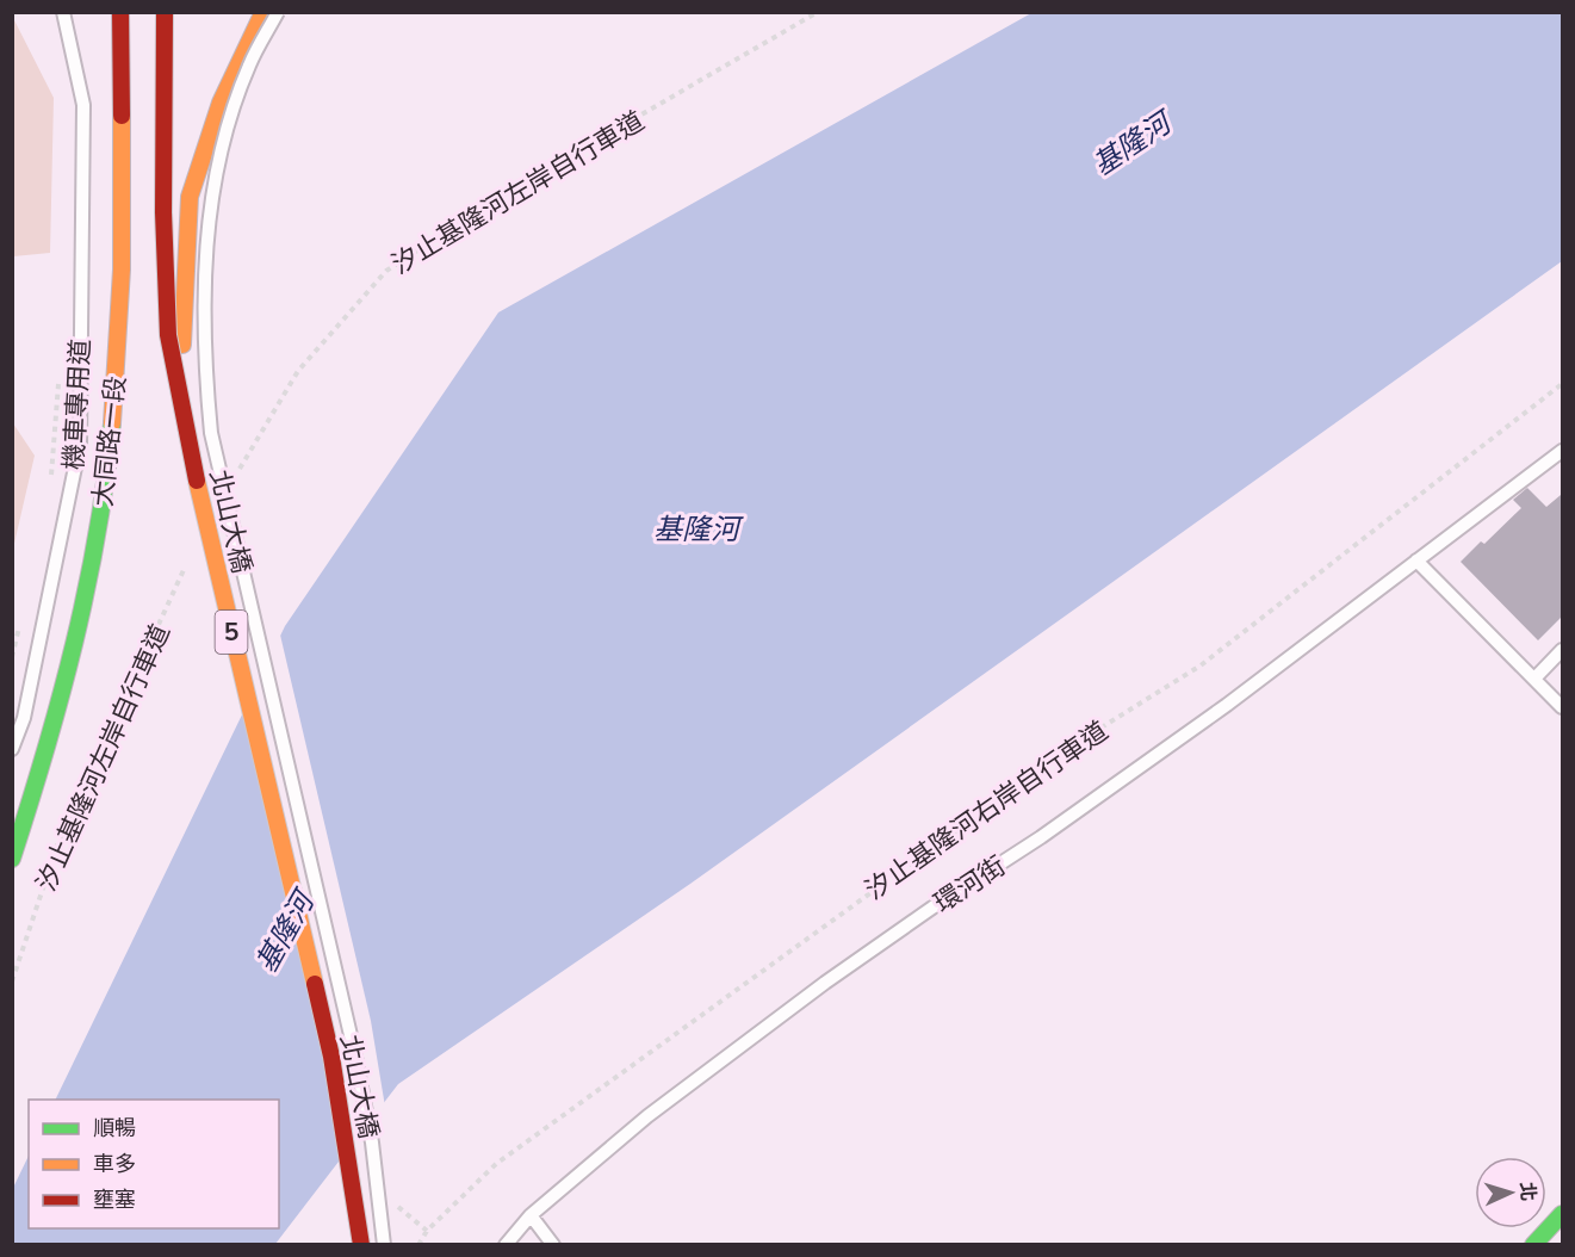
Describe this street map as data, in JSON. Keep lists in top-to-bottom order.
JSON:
{
  "streets": {
    "main road": ["大同路一段", "北山大橋", "5"],
    "lane": ["機車專用道", "環河街"],
    "path": ["汐止基隆河左岸自行車道", "汐止基隆河右岸自行車道"]
  },
  "water": ["基隆河"],
  "legend": ["順暢", "車多", "壅塞"],
  "north": "right"
}
